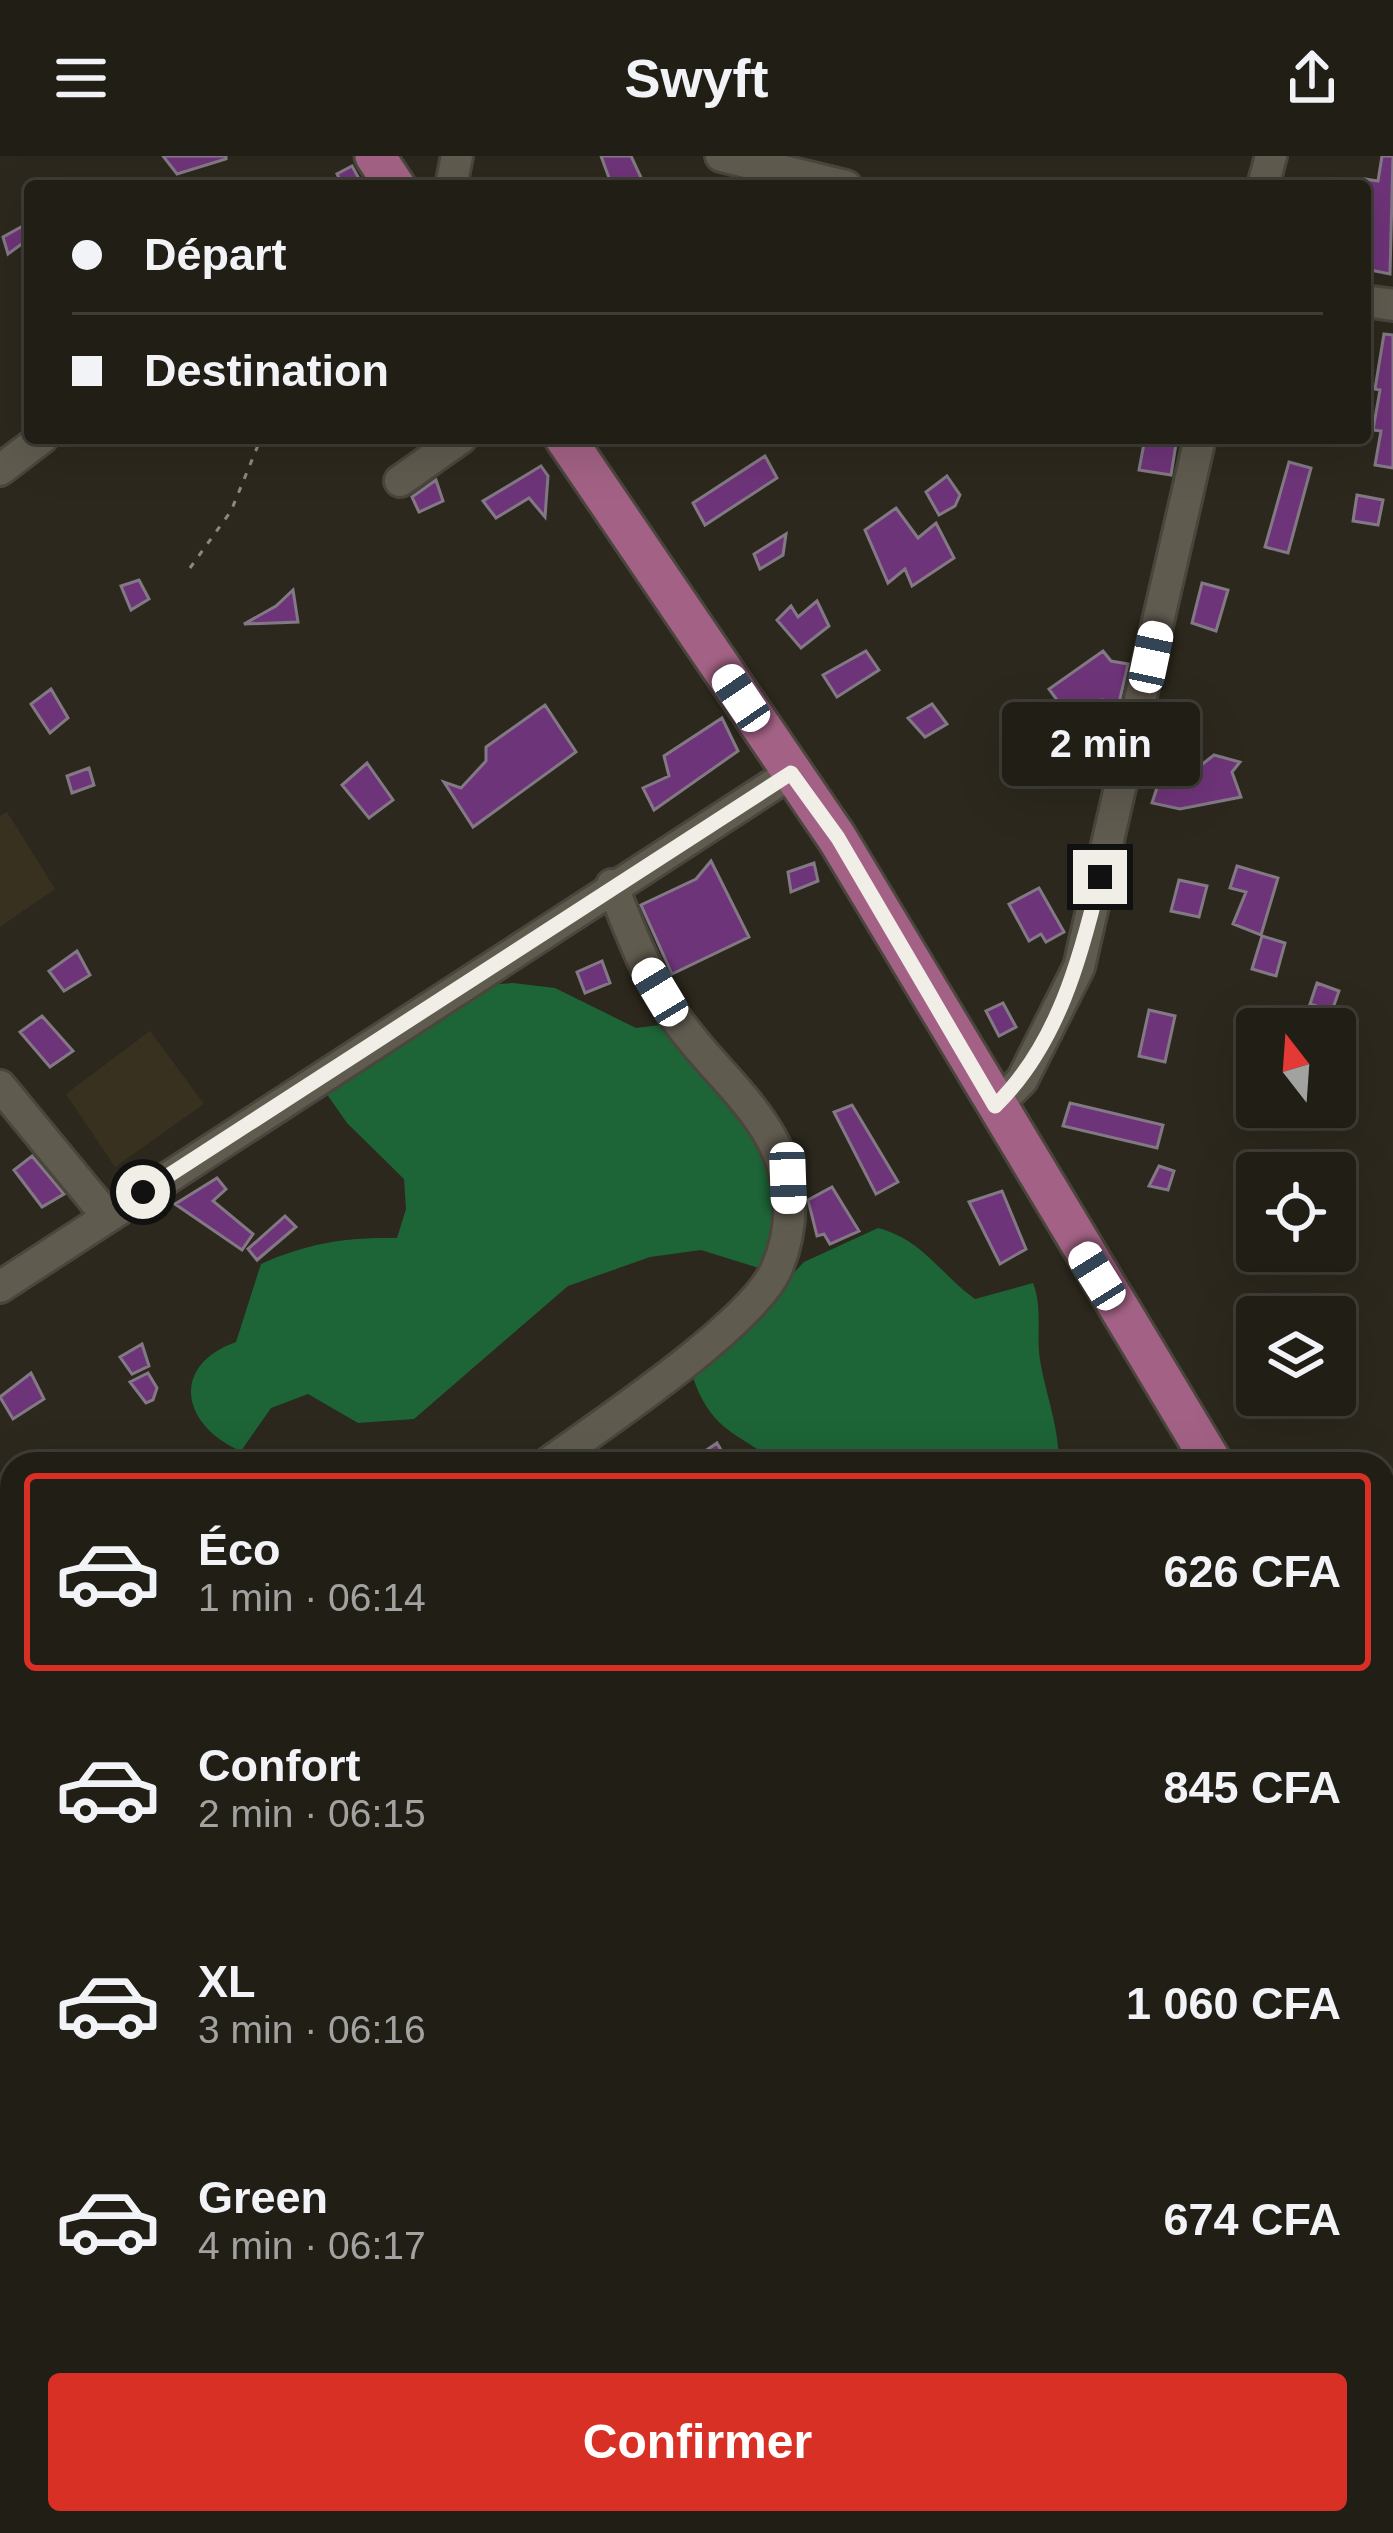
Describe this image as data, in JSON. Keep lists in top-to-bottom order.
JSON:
{
  "north": "top",
  "page": {
    "header": "Swyft",
    "banner": ["Départ", "Destination"],
    "bubble": "2 min",
    "list": [
      {
        "name": "Éco",
        "note": "1 min · 06:14",
        "value": "626 CFA"
      },
      {
        "name": "Confort",
        "note": "2 min · 06:15",
        "value": "845 CFA"
      },
      {
        "name": "XL",
        "note": "3 min · 06:16",
        "value": "1 060 CFA"
      },
      {
        "name": "Green",
        "note": "4 min · 06:17",
        "value": "674 CFA"
      }
    ],
    "buttons": "Confirmer"
  }
}
